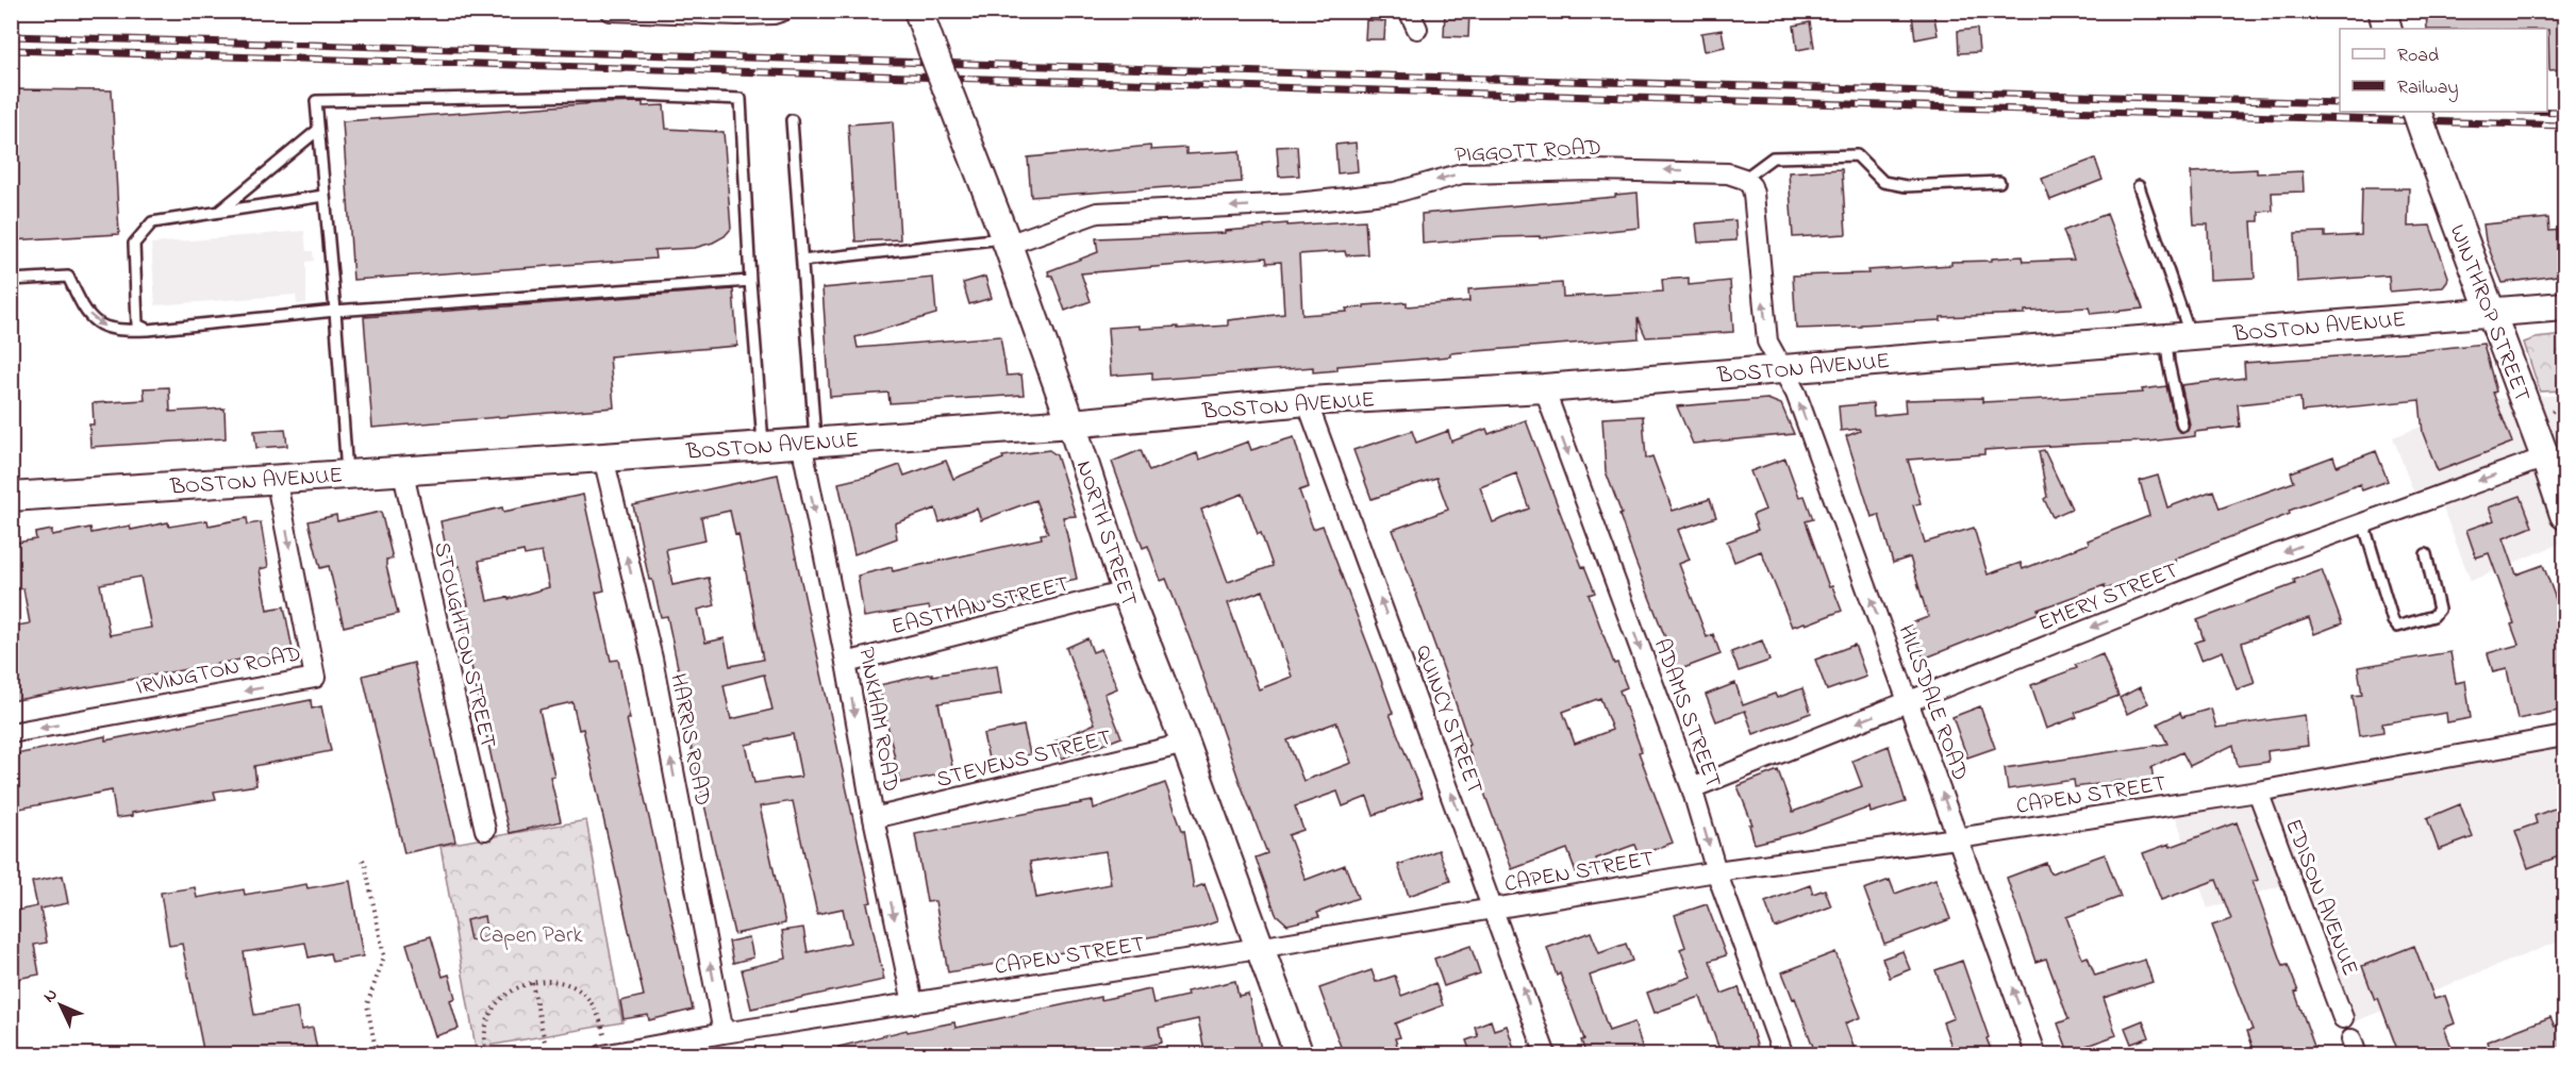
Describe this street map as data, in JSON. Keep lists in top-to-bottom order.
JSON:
{
  "streets": {
    "main road": ["WINTHROP STREET", "BOSTON AVENUE", "NORTH STREET"],
    "street": [
      "PIGGOTT ROAD",
      "EMERY STREET",
      "EASTMAN STREET",
      "STOUGHTON STREET",
      "IRVINGTON ROAD",
      "HILLSDALE ROAD",
      "ADAMS STREET",
      "PINKHAM ROAD",
      "QUINCY STREET",
      "HARRIS ROAD",
      "STEVENS STREET",
      "CAPEN STREET",
      "EDISON AVENUE"
    ]
  },
  "crossings": [
    ["PIGGOTT ROAD", "NORTH STREET"],
    ["WINTHROP STREET", "BOSTON AVENUE"],
    ["WINTHROP STREET", "EMERY STREET"],
    ["BOSTON AVENUE", "NORTH STREET"],
    ["BOSTON AVENUE", "STOUGHTON STREET"],
    ["BOSTON AVENUE", "IRVINGTON ROAD"],
    ["BOSTON AVENUE", "HILLSDALE ROAD"],
    ["BOSTON AVENUE", "ADAMS STREET"],
    ["BOSTON AVENUE", "PINKHAM ROAD"],
    ["BOSTON AVENUE", "QUINCY STREET"],
    ["BOSTON AVENUE", "HARRIS ROAD"],
    ["NORTH STREET", "EASTMAN STREET"],
    ["NORTH STREET", "STEVENS STREET"],
    ["NORTH STREET", "CAPEN STREET"],
    ["EMERY STREET", "HILLSDALE ROAD"],
    ["EMERY STREET", "ADAMS STREET"],
    ["EASTMAN STREET", "PINKHAM ROAD"],
    ["HILLSDALE ROAD", "CAPEN STREET"],
    ["ADAMS STREET", "CAPEN STREET"],
    ["PINKHAM ROAD", "STEVENS STREET"],
    ["PINKHAM ROAD", "CAPEN STREET"],
    ["QUINCY STREET", "CAPEN STREET"],
    ["HARRIS ROAD", "CAPEN STREET"],
    ["CAPEN STREET", "EDISON AVENUE"]
  ],
  "one_way": [
    "PIGGOTT ROAD",
    "EMERY STREET",
    "HILLSDALE ROAD",
    "ADAMS STREET",
    "PINKHAM ROAD",
    "QUINCY STREET",
    "HARRIS ROAD"
  ],
  "parks": ["Capen Park"],
  "legend": ["Road", "Railway"],
  "north": "top left"
}
